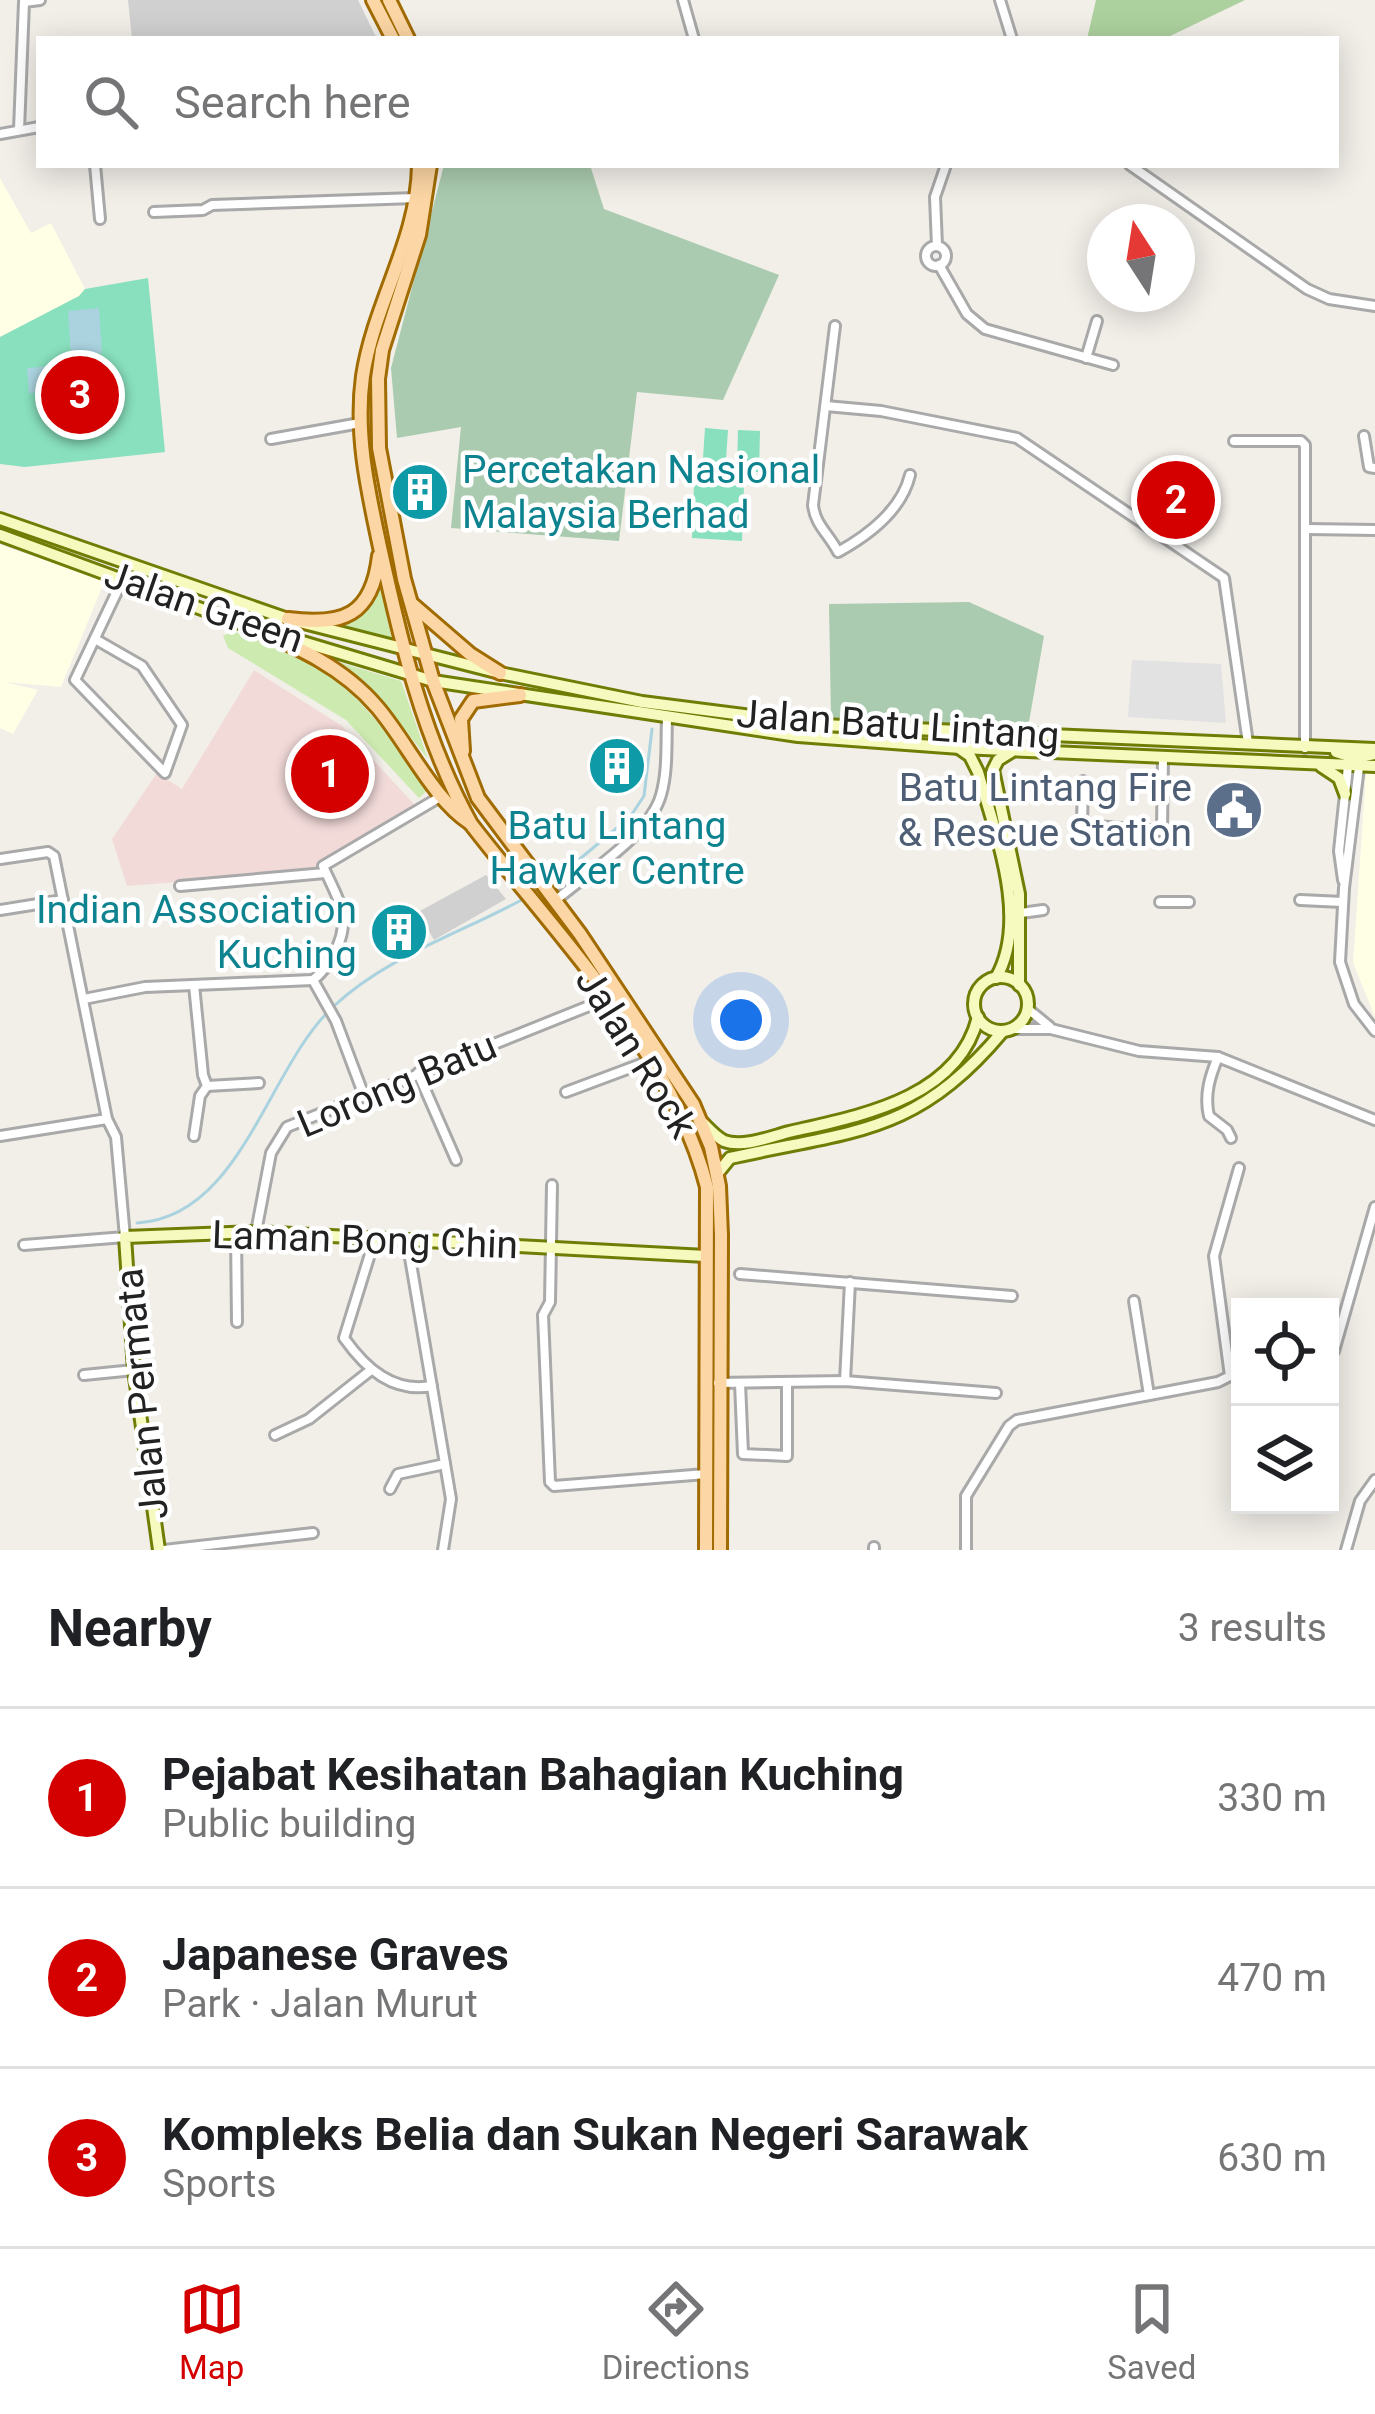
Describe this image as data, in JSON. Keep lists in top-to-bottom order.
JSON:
{
  "streets": {
    "main road": [
      "Jalan Green",
      "Jalan Batu Lintang",
      "Jalan Rock",
      "Laman Bong Chin",
      "Jalan Permata"
    ],
    "street": ["Lorong Batu"]
  },
  "crossings": [
    ["Jalan Green", "Jalan Batu Lintang"],
    ["Jalan Green", "Jalan Rock"],
    ["Jalan Batu Lintang", "Jalan Rock"],
    ["Jalan Rock", "Lorong Batu"],
    ["Jalan Rock", "Laman Bong Chin"],
    ["Lorong Batu", "Laman Bong Chin"],
    ["Laman Bong Chin", "Jalan Permata"]
  ],
  "places": {
    "building": ["Percetakan Nasional Malaysia Berhad", "Batu Lintang Hawker Centre", "Indian Association Kuching"],
    "public building": ["Batu Lintang Fire & Rescue Station"]
  },
  "north": "top",
  "page": {
    "search": "Search here",
    "pins": ["3", "2", "1"],
    "heading": ["Nearby", "3 results"],
    "list": [
      {
        "mark": "1",
        "name": "Pejabat Kesihatan Bahagian Kuching",
        "note": "Public building",
        "value": "330 m"
      },
      {
        "mark": "2",
        "name": "Japanese Graves",
        "note": "Park · Jalan Murut",
        "value": "470 m"
      },
      {
        "mark": "3",
        "name": "Kompleks Belia dan Sukan Negeri Sarawak",
        "note": "Sports",
        "value": "630 m"
      }
    ],
    "nav": ["Map", "Directions", "Saved"]
  }
}
